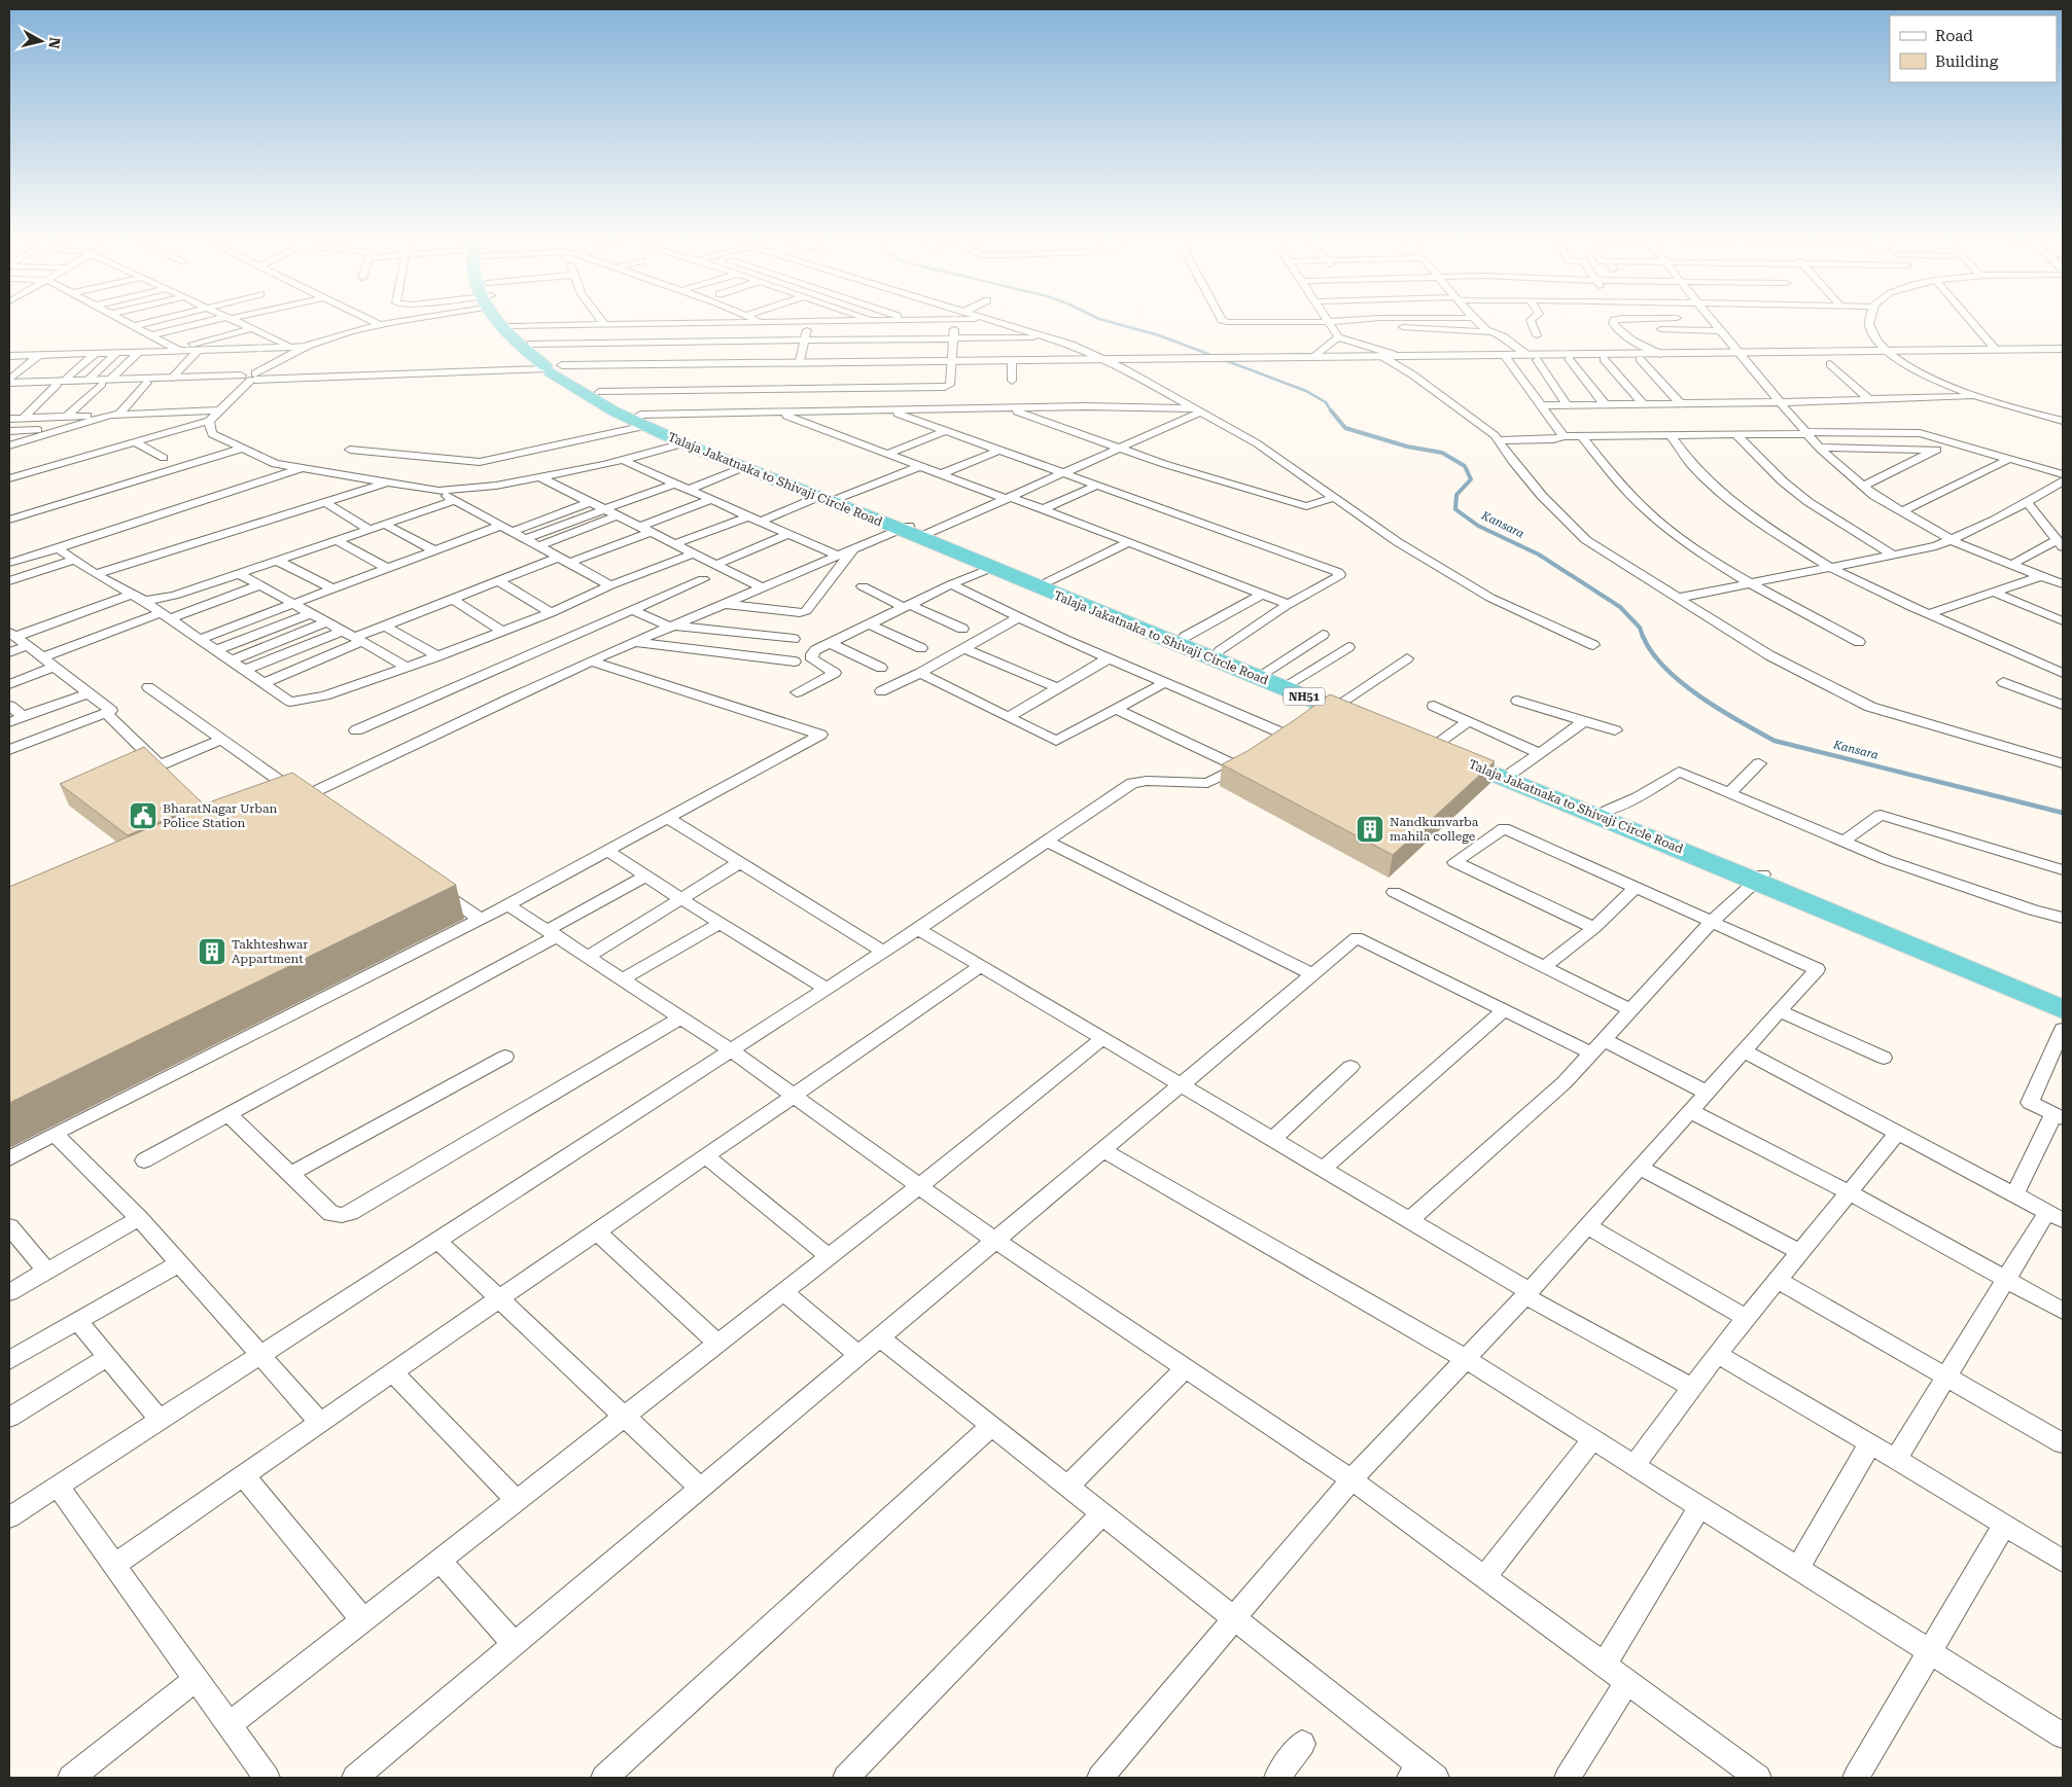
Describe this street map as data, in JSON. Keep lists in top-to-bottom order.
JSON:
{
  "streets": {
    "highway": ["Talaja Jakatnaka to Shivaji Circle Road", "NH51"]
  },
  "water": ["Kansara"],
  "places": {
    "public building": ["BharatNagar Urban Police Station"],
    "building": ["Nandkunvarba mahila college", "Takhteshwar Appartment"]
  },
  "legend": ["Road", "Building"],
  "north": "right"
}
